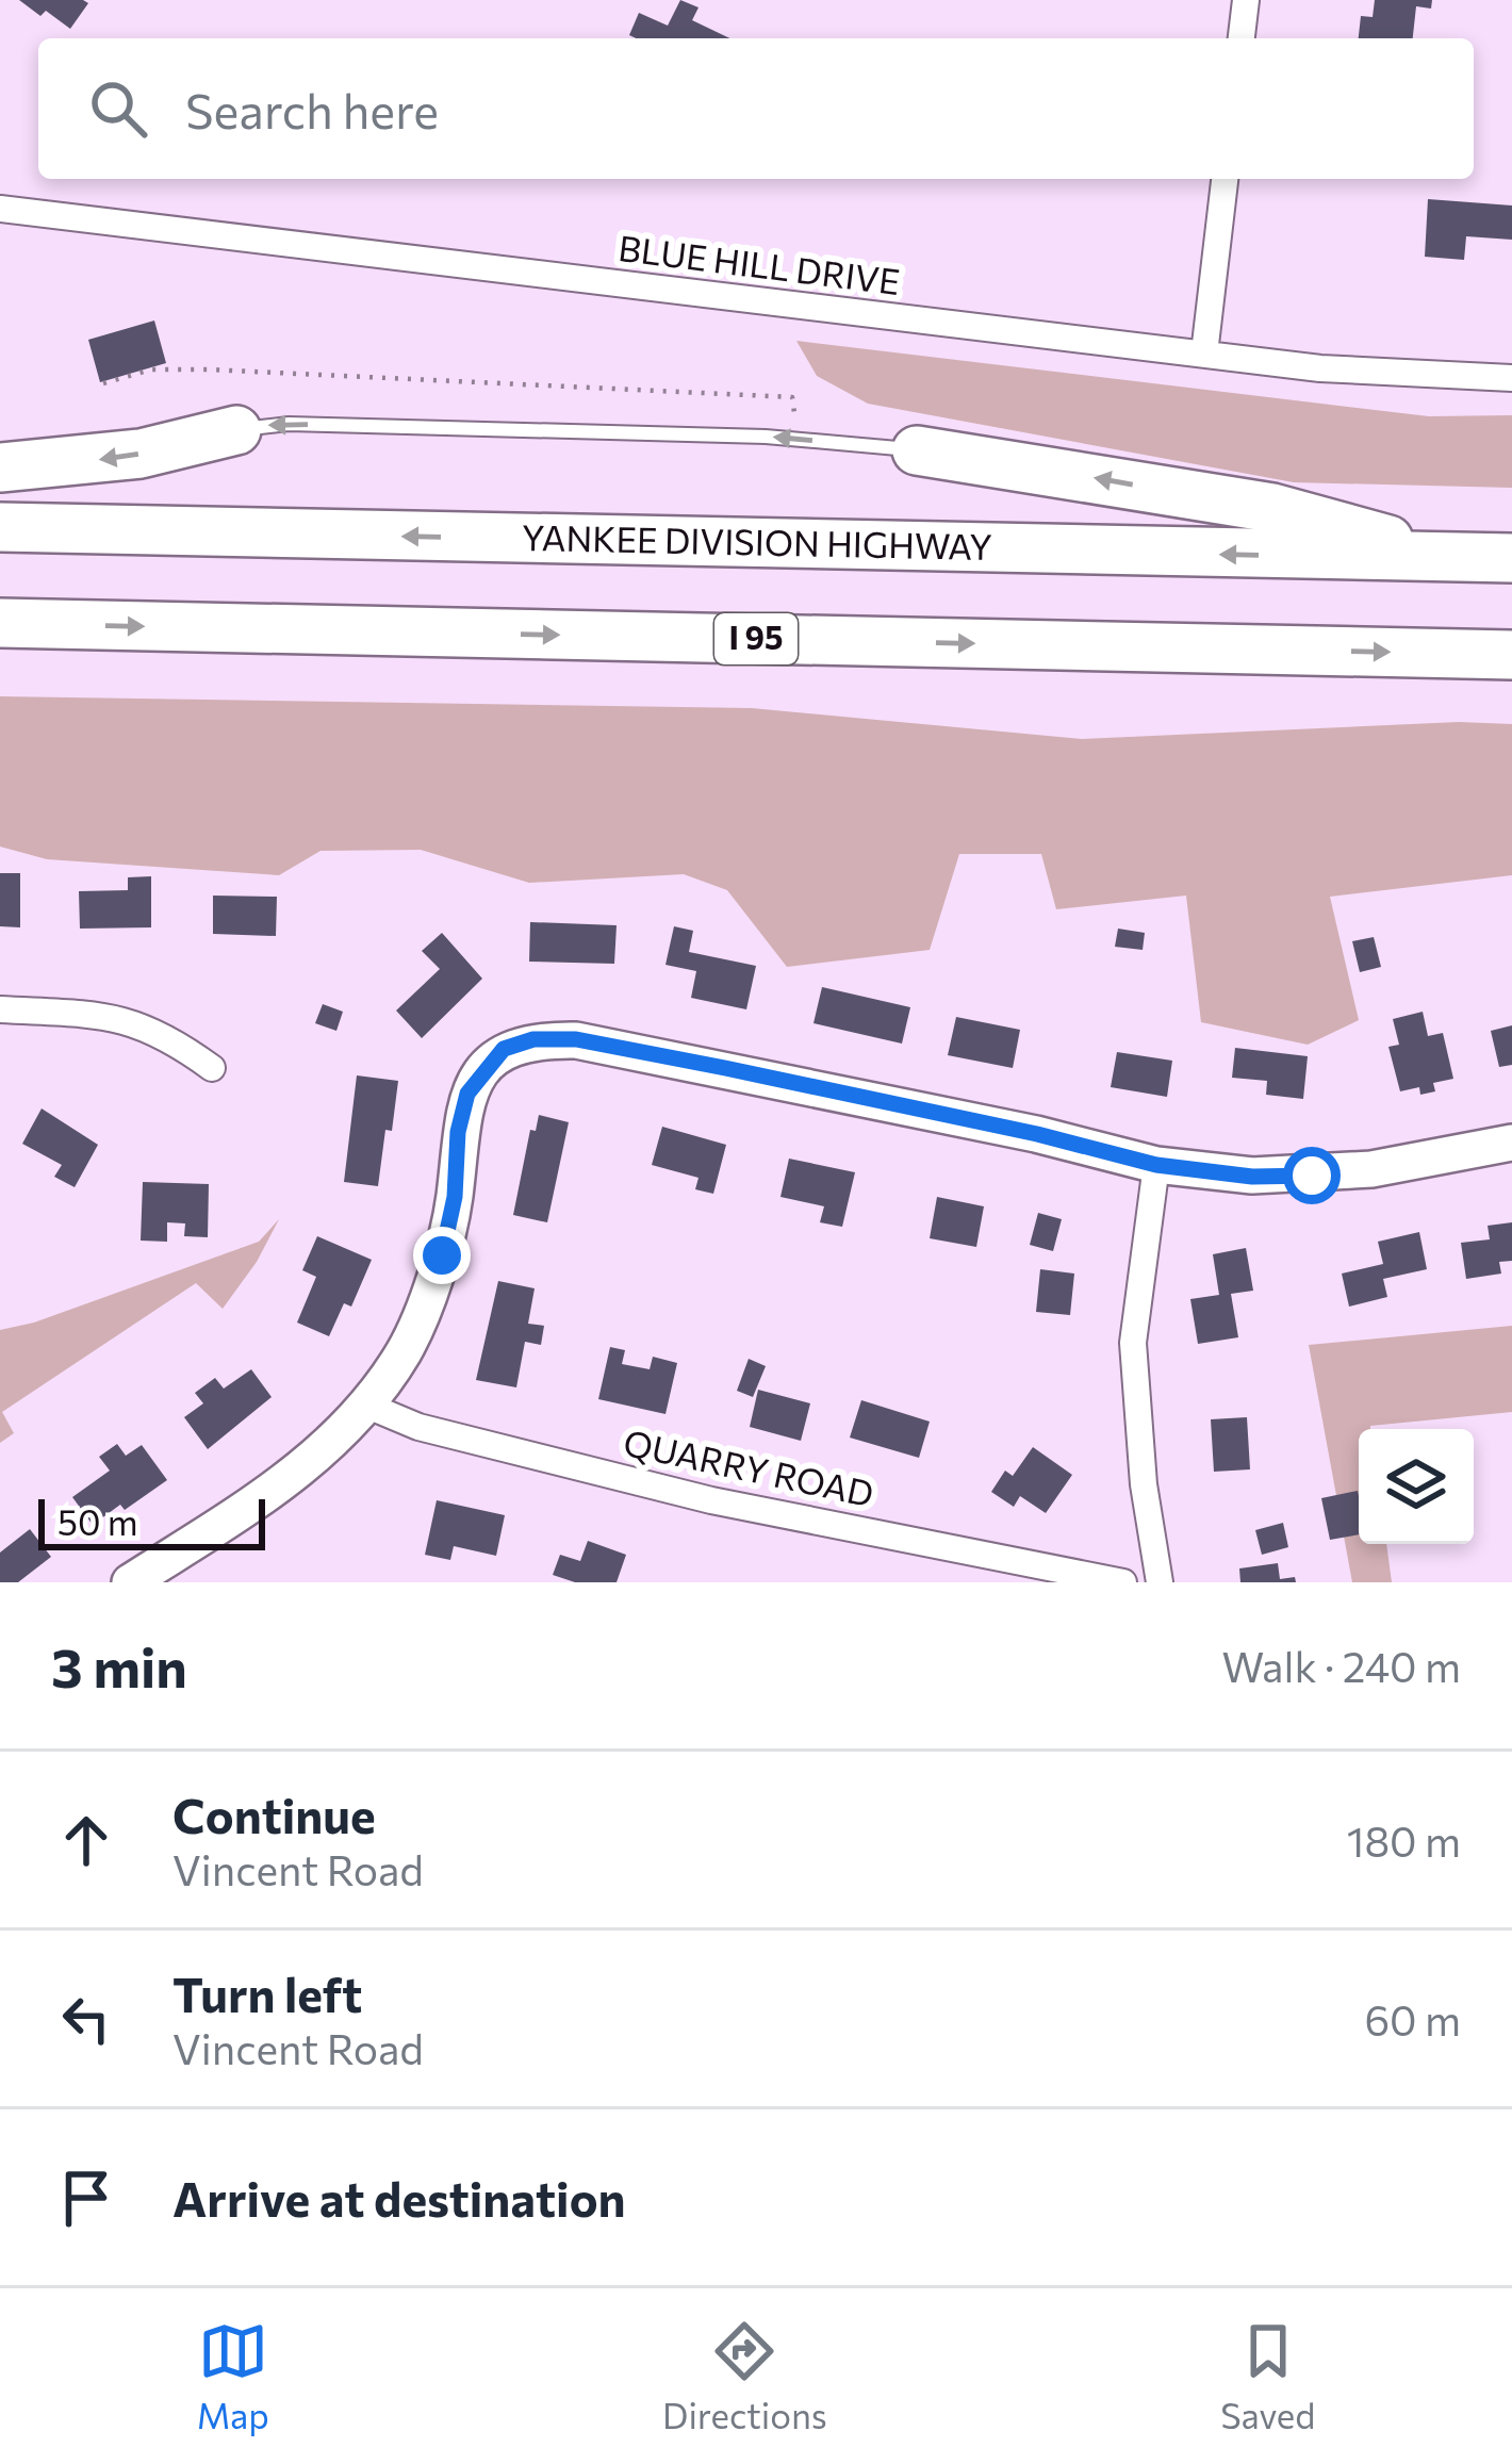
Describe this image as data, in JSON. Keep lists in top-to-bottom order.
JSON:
{
  "streets": {
    "highway": ["YANKEE DIVISION HIGHWAY", "I 95"],
    "street": ["BLUE HILL DRIVE", "QUARRY ROAD"]
  },
  "scale_bar": "50 m",
  "page": {
    "search": "Search here",
    "scale": "50 m",
    "heading": ["3 min", "Walk · 240 m"],
    "list": [
      ["Continue", "Vincent Road", "180 m"],
      ["Turn left", "Vincent Road", "60 m"],
      "Arrive at destination"
    ],
    "nav": ["Map", "Directions", "Saved"]
  }
}
